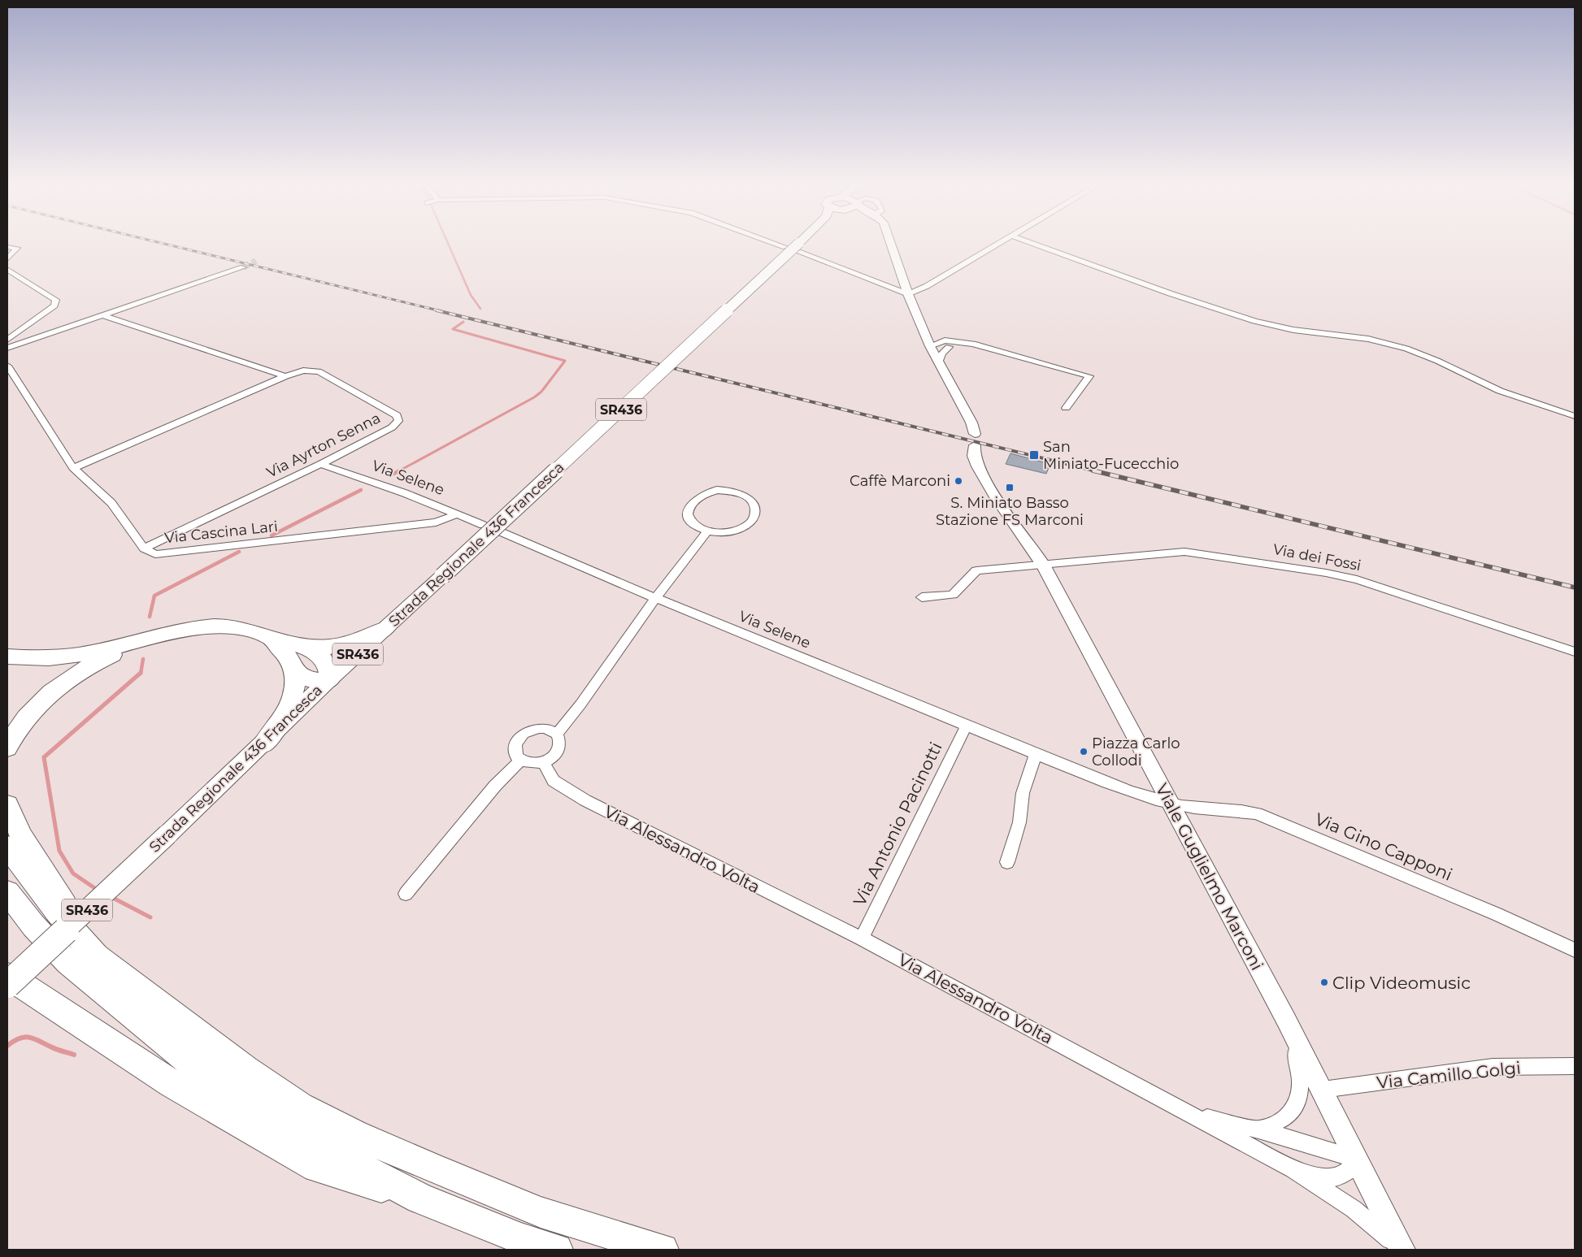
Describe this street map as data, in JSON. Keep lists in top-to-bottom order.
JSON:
{
  "streets": {
    "main road": ["SR436", "Strada Regionale 436 Francesca"],
    "street": [
      "Via Ayrton Senna",
      "Via Selene",
      "Via Cascina Lari",
      "Via dei Fossi",
      "Via Antonio Pacinotti",
      "Via Gino Capponi",
      "Via Alessandro Volta",
      "Viale Guglielmo Marconi",
      "Via Camillo Golgi"
    ]
  },
  "crossings": [
    ["Via Ayrton Senna", "Via Selene"],
    ["Via Ayrton Senna", "Via Cascina Lari"],
    ["Via Selene", "Via Cascina Lari"],
    ["Via Selene", "Via Antonio Pacinotti"],
    ["Via Selene", "Via Gino Capponi"],
    ["Via Selene", "Viale Guglielmo Marconi"],
    ["Via dei Fossi", "Viale Guglielmo Marconi"],
    ["Via Antonio Pacinotti", "Via Alessandro Volta"],
    ["Via Gino Capponi", "Viale Guglielmo Marconi"],
    ["Via Alessandro Volta", "Viale Guglielmo Marconi"],
    ["Viale Guglielmo Marconi", "Via Camillo Golgi"]
  ],
  "places": {
    "transit": ["San Miniato-Fucecchio", "S. Miniato Basso Stazione FS Marconi"],
    "other": ["Caffè Marconi", "Piazza Carlo Collodi", "Clip Videomusic"]
  }
}
